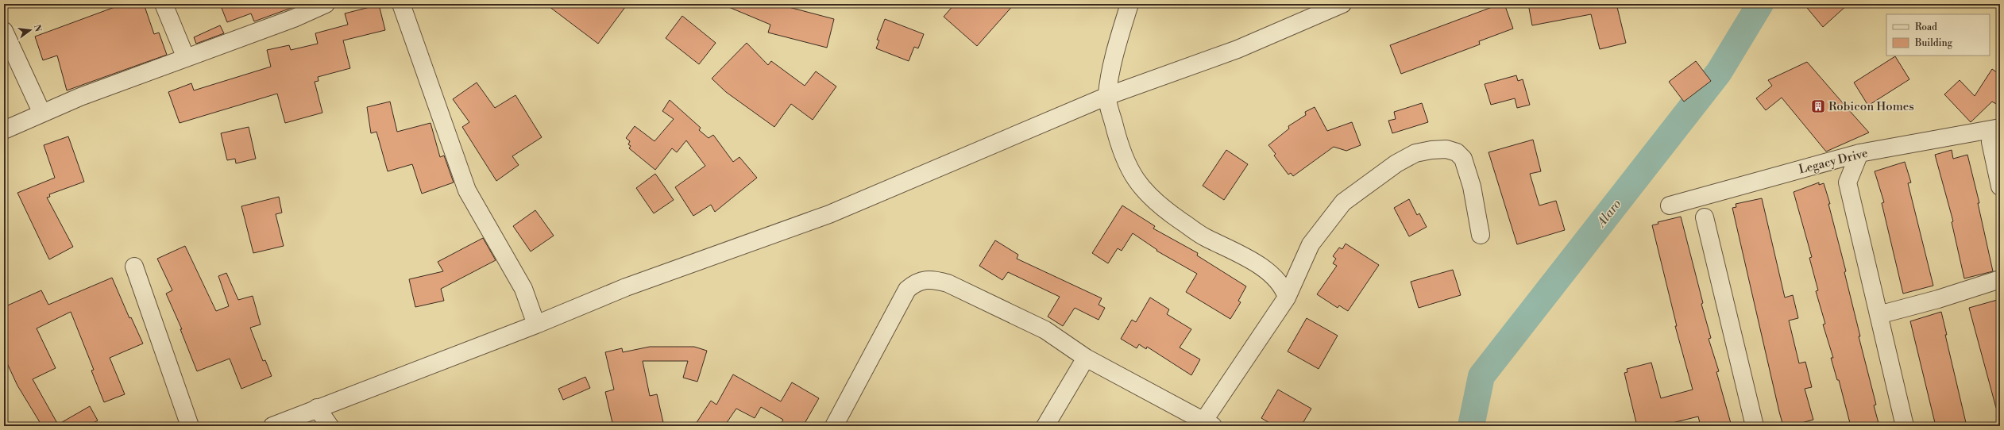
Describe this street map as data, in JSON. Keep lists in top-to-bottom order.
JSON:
{
  "streets": {
    "street": ["Legacy Drive"]
  },
  "water": ["Alaro"],
  "places": {
    "building": ["Robicon Homes"]
  },
  "legend": ["Road", "Building"],
  "north": "right"
}
